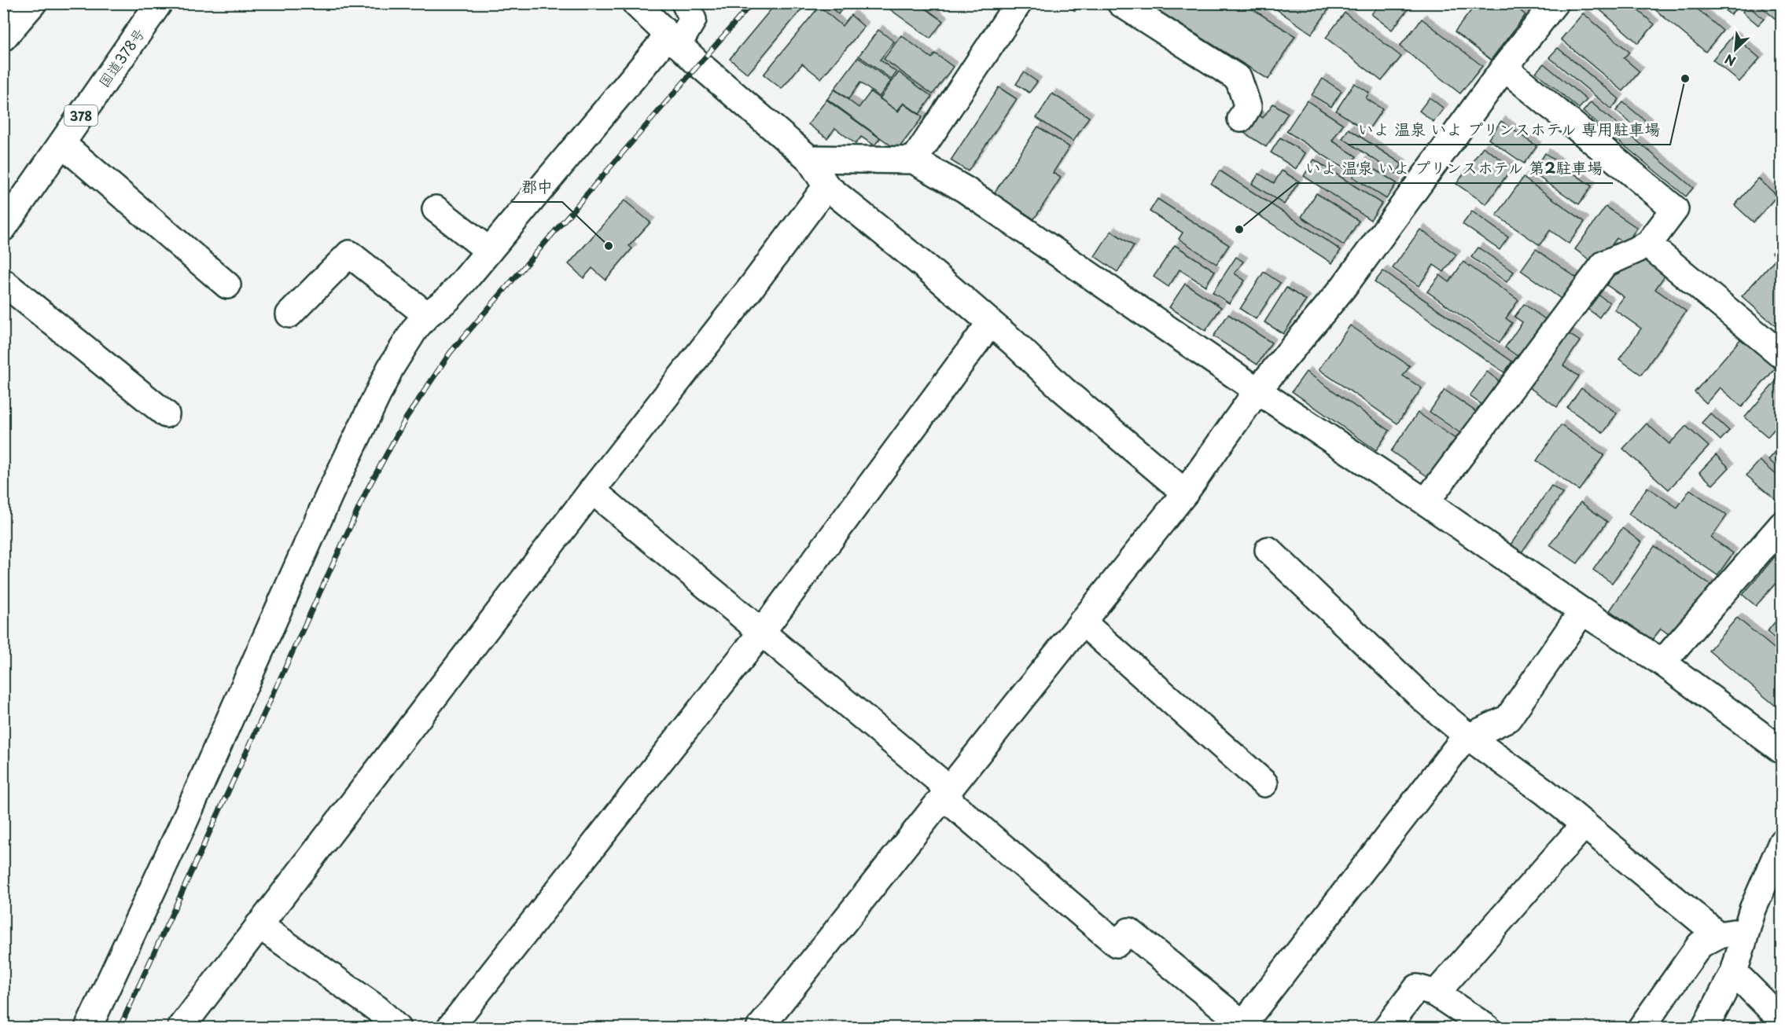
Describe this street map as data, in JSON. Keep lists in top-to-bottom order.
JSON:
{
  "streets": {
    "main road": ["国道378号", "378"]
  },
  "places": ["いよ 温泉 いよ プリンスホテル 専用駐車場", "いよ 温泉 いよ プリンスホテル 第2駐車場", "郡中"],
  "north": "bottom left"
}
